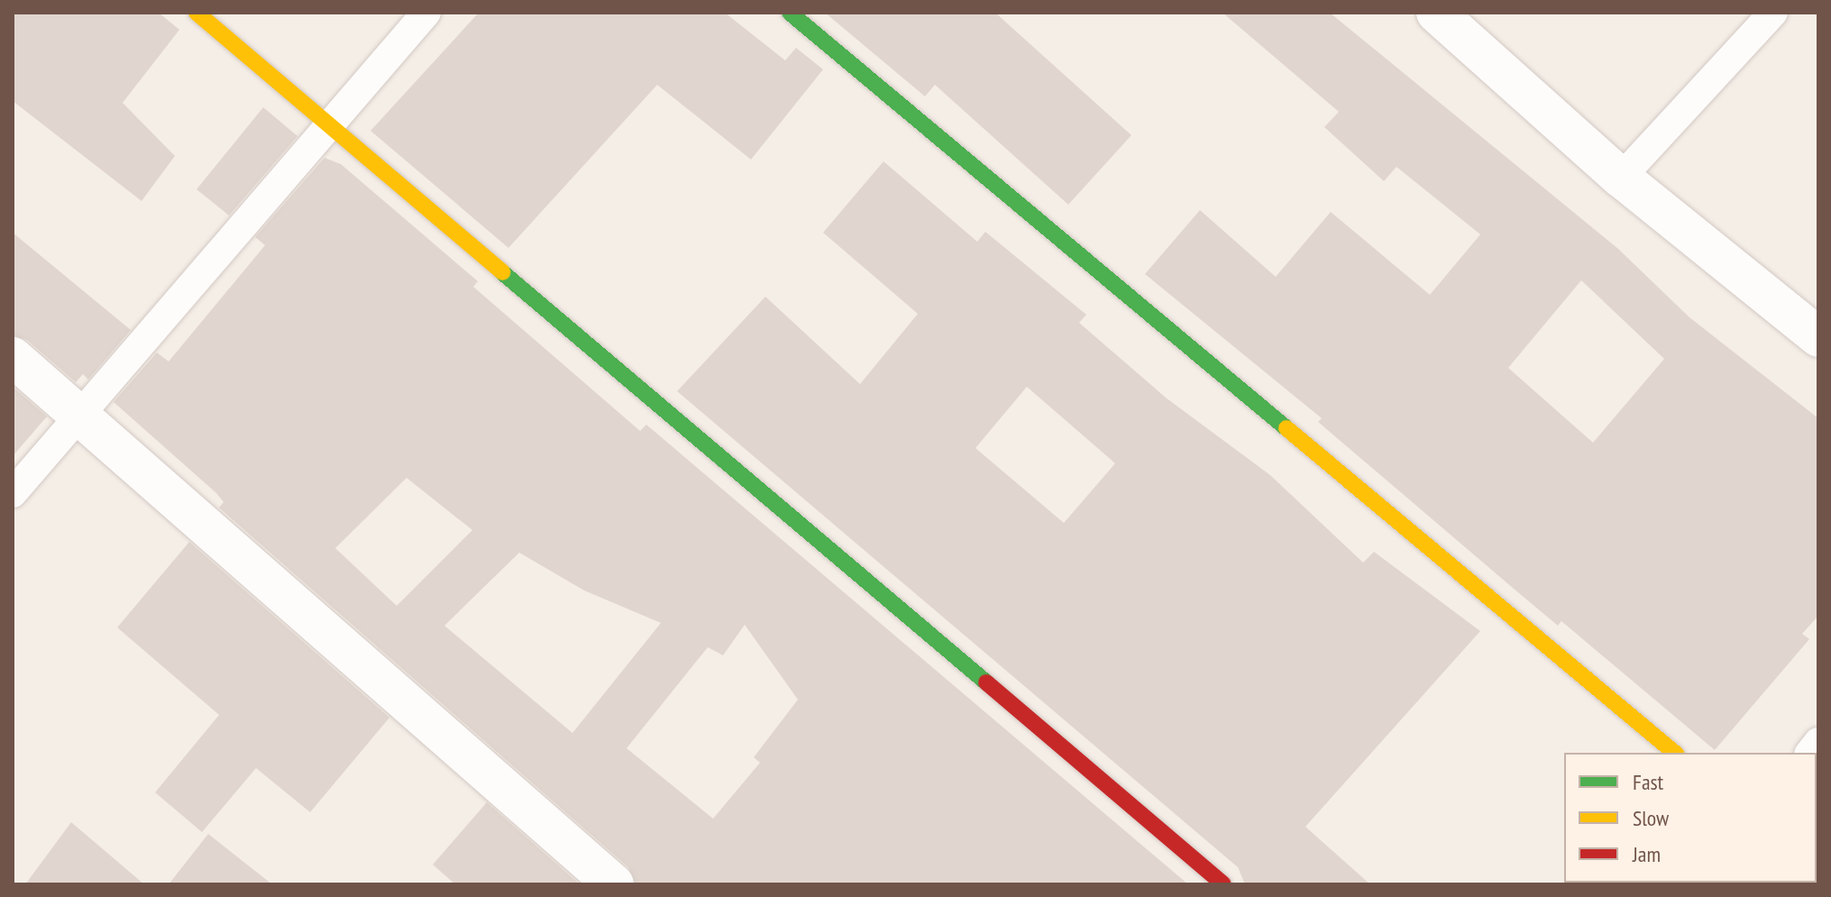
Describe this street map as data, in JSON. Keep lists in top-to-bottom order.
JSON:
{
  "legend": ["Fast", "Slow", "Jam"]
}
